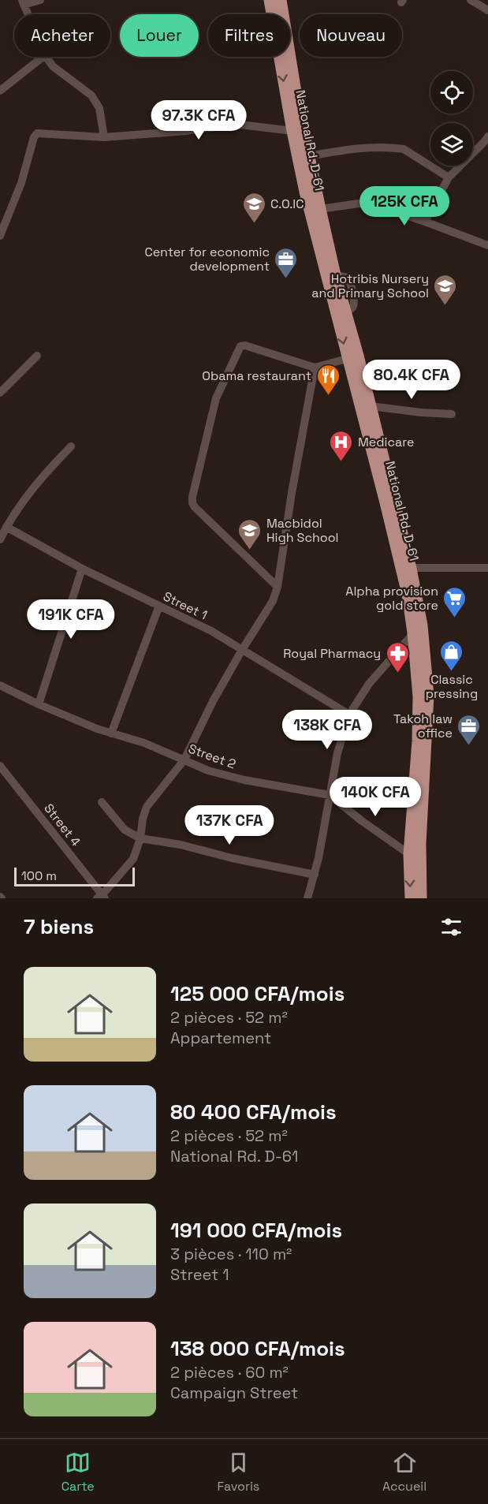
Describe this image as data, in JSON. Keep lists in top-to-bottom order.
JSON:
{
  "streets": {
    "highway": ["National Rd. D-61"],
    "street": ["Street 1", "Street 2", "Street 4"]
  },
  "crossings": [
    ["National Rd. D-61", "Street 2"]
  ],
  "places": {
    "school or university": ["C.O.IC", "Hotribis Nursery and Primary School", "Macbidol High School"],
    "office": ["Center for economic development", "Takoh law office"],
    "restaurant": ["Obama restaurant"],
    "hospital": ["Medicare"],
    "supermarket": ["Alpha provision gold store"],
    "shop": ["Classic pressing"],
    "pharmacy": ["Royal Pharmacy"]
  },
  "scale_bar": "100 m",
  "page": {
    "chip": [
      "Acheter",
      "Louer",
      "Filtres",
      "Nouveau"
    ],
    "price": [
      "97.3K CFA",
      "125K CFA",
      "80.4K CFA",
      "191K CFA",
      "138K CFA",
      "140K CFA",
      "137K CFA"
    ],
    "scale": "100 m",
    "heading": "7 biens",
    "list": [
      {
        "name": "125 000 CFA/mois",
        "note": "2 pièces · 52 m² · Appartement"
      },
      {
        "name": "80 400 CFA/mois",
        "note": "2 pièces · 52 m² · National Rd. D-61"
      },
      {
        "name": "191 000 CFA/mois",
        "note": "3 pièces · 110 m² · Street 1"
      },
      {
        "name": "138 000 CFA/mois",
        "note": "2 pièces · 60 m² · Campaign Street"
      }
    ],
    "tabs": ["Carte", "Favoris", "Accueil"]
  }
}
